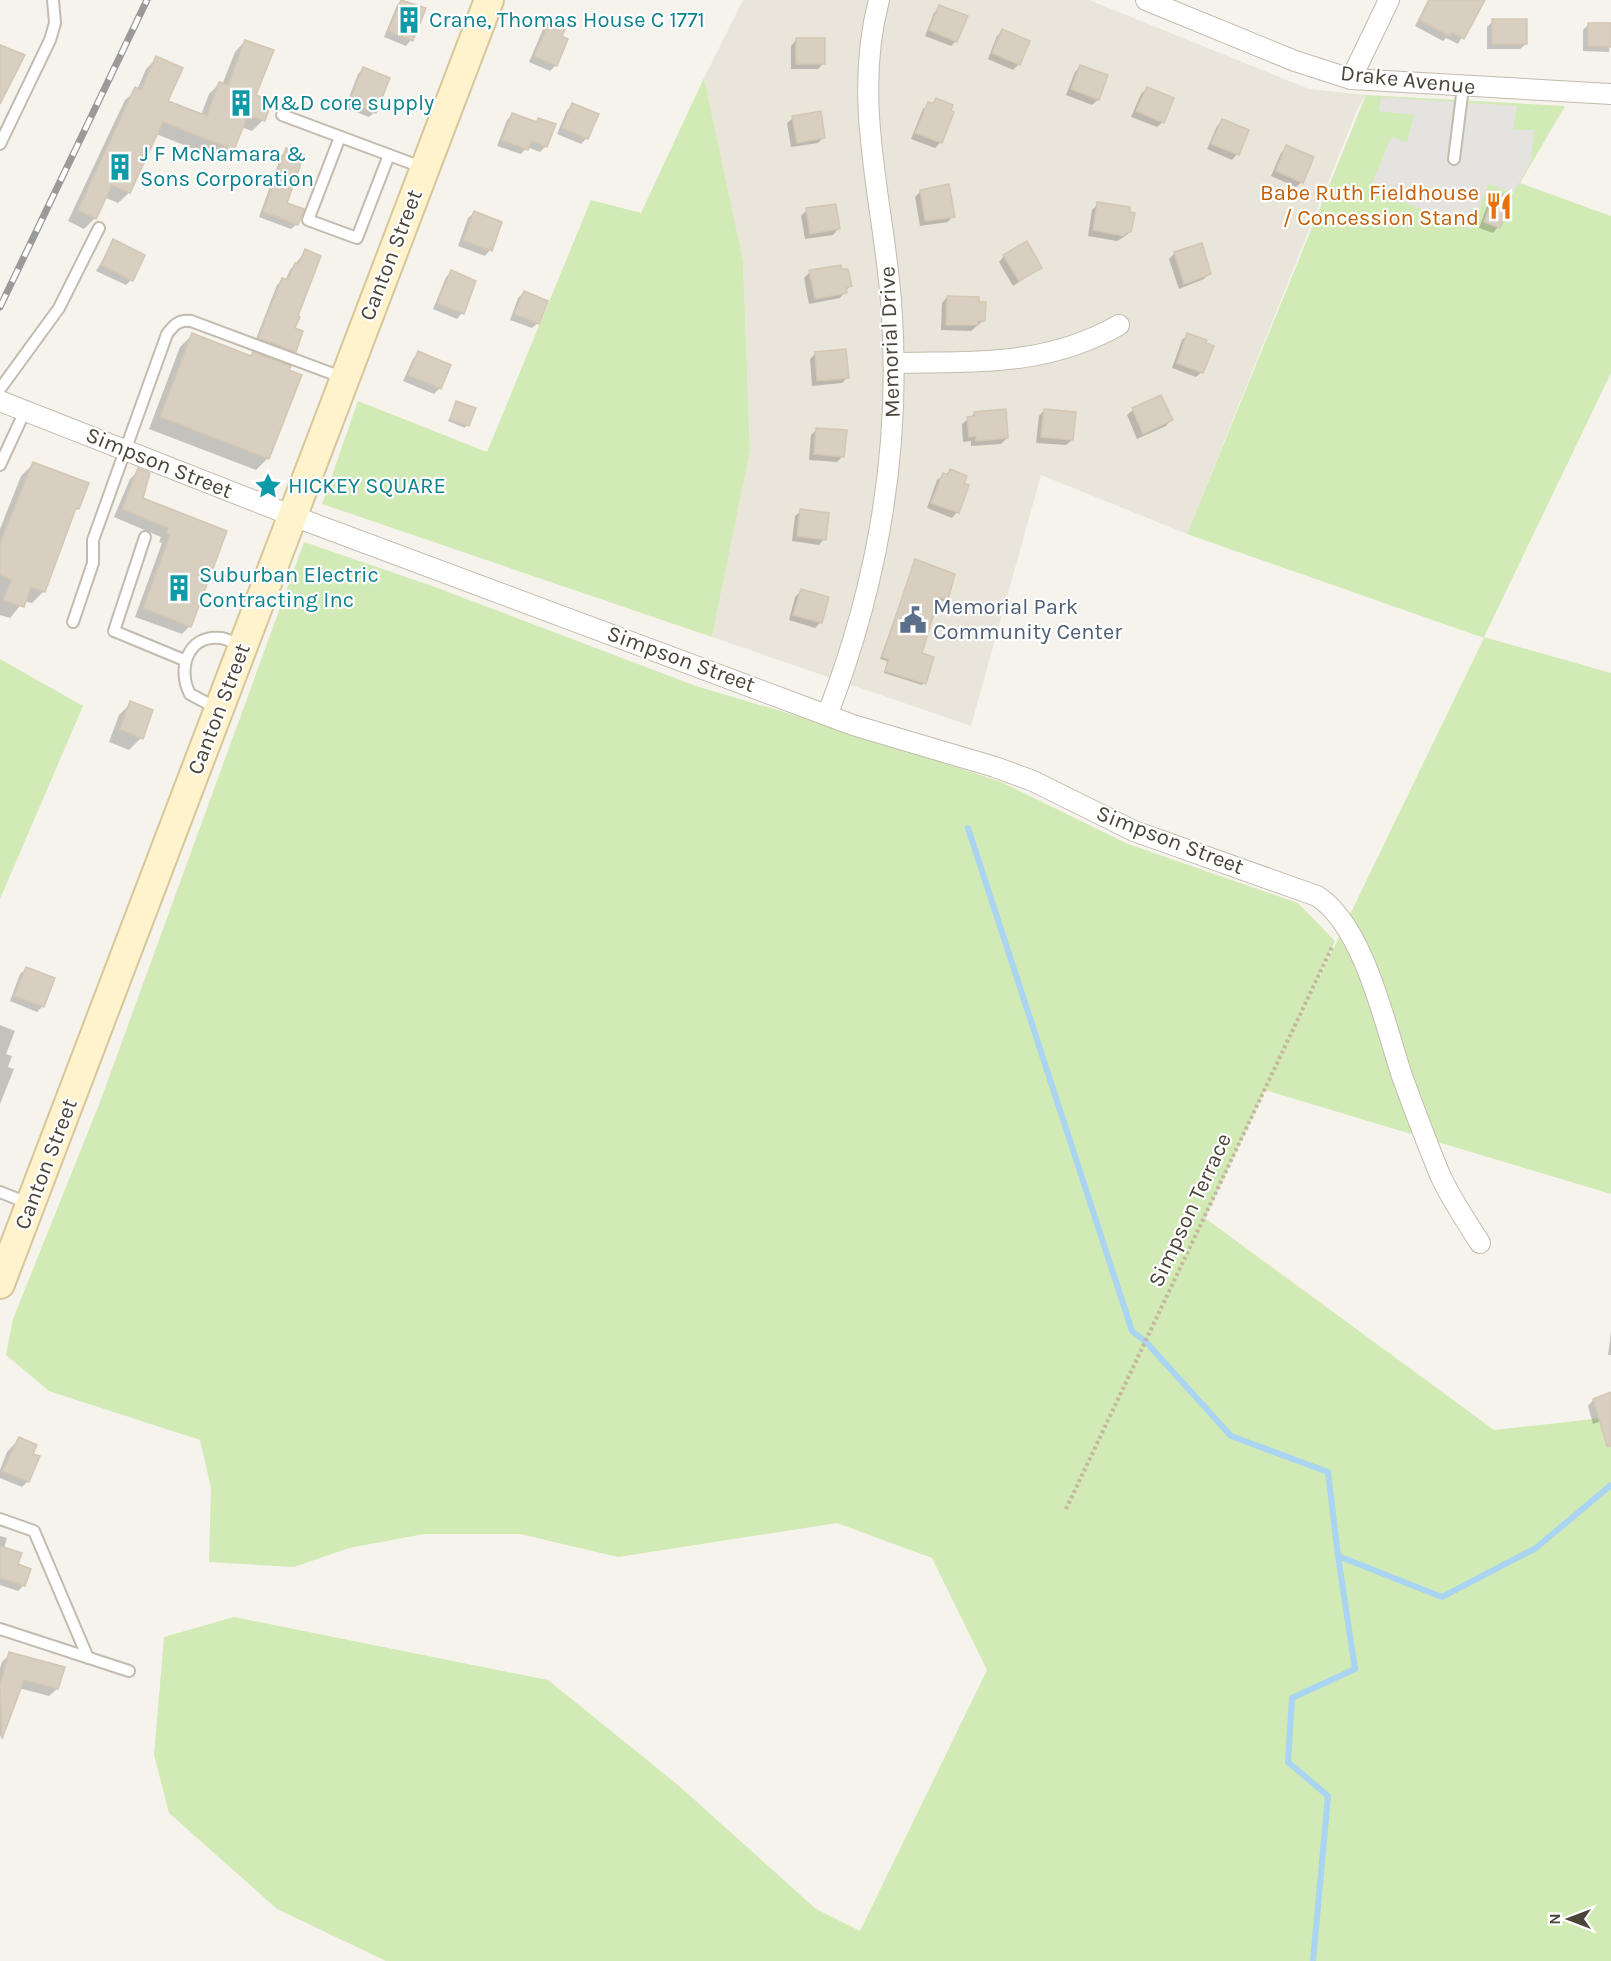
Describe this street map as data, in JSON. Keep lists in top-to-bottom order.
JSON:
{
  "streets": {
    "main road": ["Canton Street"],
    "street": ["Drake Avenue", "Memorial Drive", "Simpson Street"],
    "path": ["Simpson Terrace"]
  },
  "crossings": [
    ["Canton Street", "Simpson Street"],
    ["Memorial Drive", "Simpson Street"],
    ["Simpson Street", "Simpson Terrace"]
  ],
  "places": {
    "building": [
      "Crane, Thomas House C 1771",
      "M&D core supply",
      "J F McNamara & Sons Corporation",
      "Suburban Electric Contracting Inc"
    ],
    "restaurant": ["Babe Ruth Fieldhouse / Concession Stand"],
    "place": ["HICKEY SQUARE"],
    "public building": ["Memorial Park Community Center"]
  },
  "north": "left"
}
